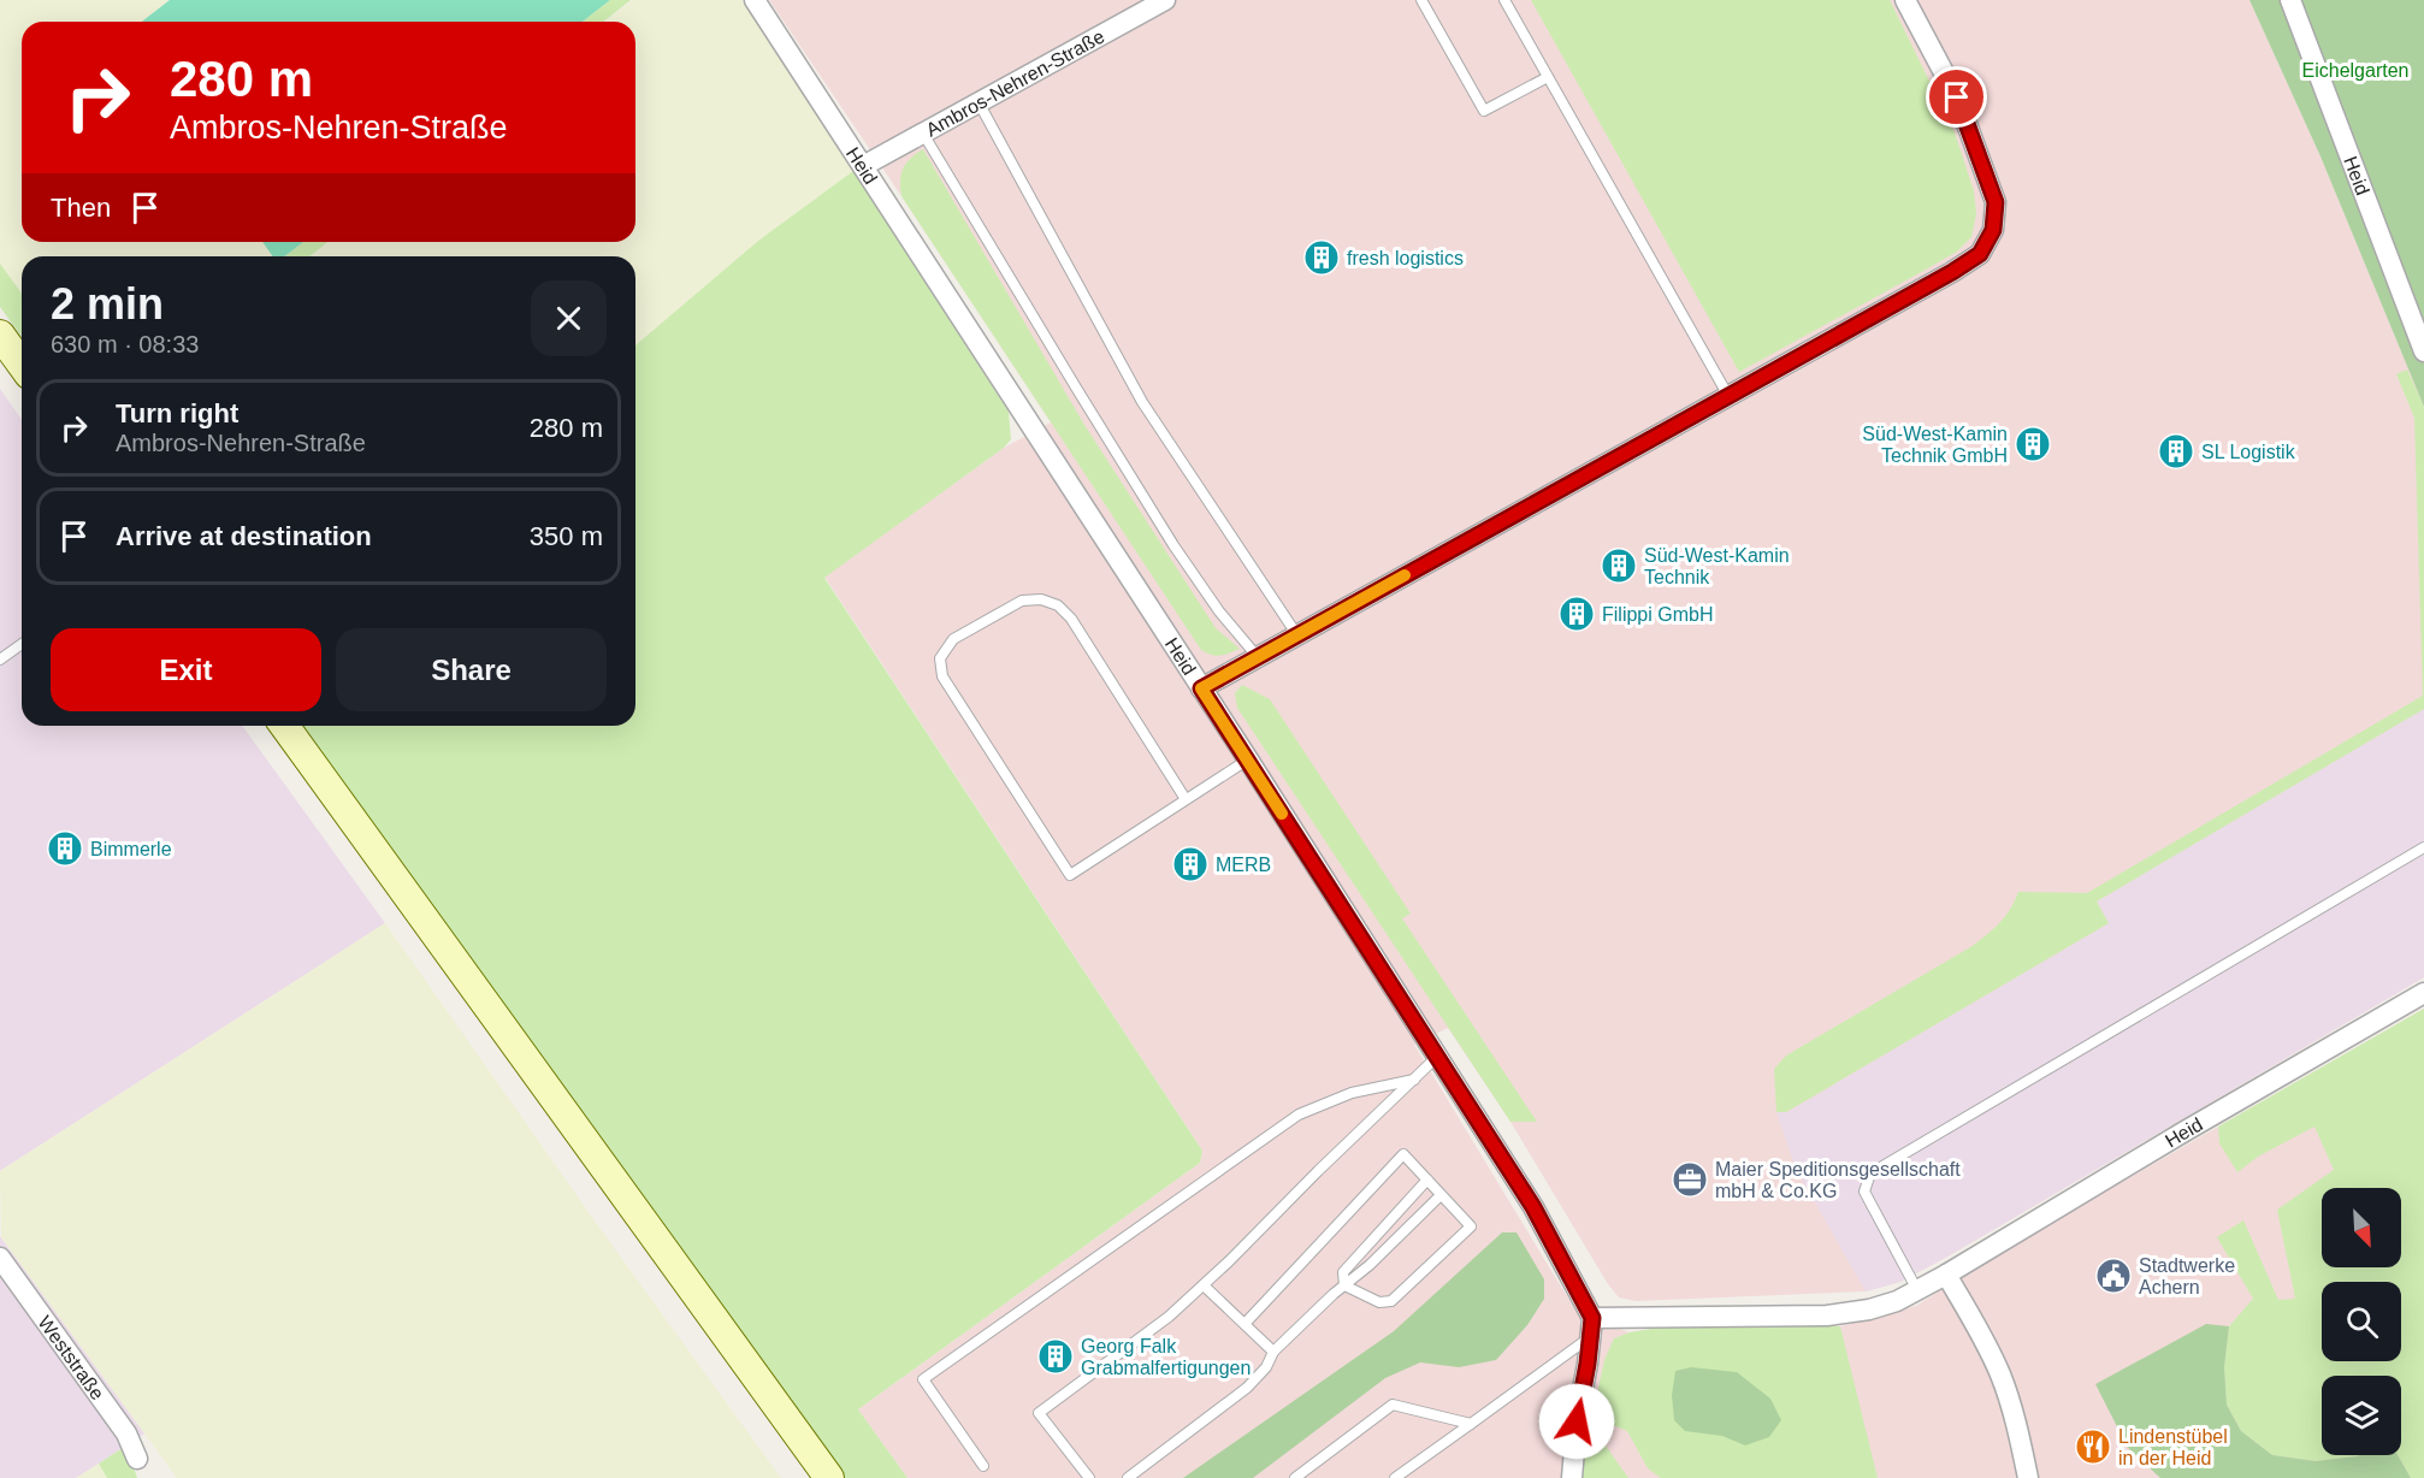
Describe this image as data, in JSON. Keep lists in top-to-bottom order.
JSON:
{
  "streets": {
    "street": ["Ambros-Nehren-Straße", "Heid", "Weststraße"]
  },
  "crossings": [
    ["Ambros-Nehren-Straße", "Heid"]
  ],
  "parks": ["Eichelgarten"],
  "places": {
    "building": [
      "fresh logistics",
      "Süd-West-Kamin Technik GmbH",
      "SL Logistik",
      "Süd-West-Kamin Technik",
      "Filippi GmbH",
      "Bimmerle",
      "MERB",
      "Georg Falk Grabmalfertigungen"
    ],
    "office": ["Maier Speditionsgesellschaft mbH & Co.KG"],
    "public building": ["Stadtwerke Achern"],
    "restaurant": ["Lindenstübel in der Heid"]
  },
  "north": "bottom right",
  "page": {
    "turn": ["280 m", "Ambros-Nehren-Straße"],
    "then": "Then",
    "heading": ["2 min", "630 m · 08:33"],
    "list": [
      {
        "name": "Turn right",
        "note": "Ambros-Nehren-Straße",
        "value": "280 m"
      },
      {
        "name": "Arrive at destination",
        "value": "350 m"
      }
    ],
    "buttons": ["Exit", "Share"]
  }
}
